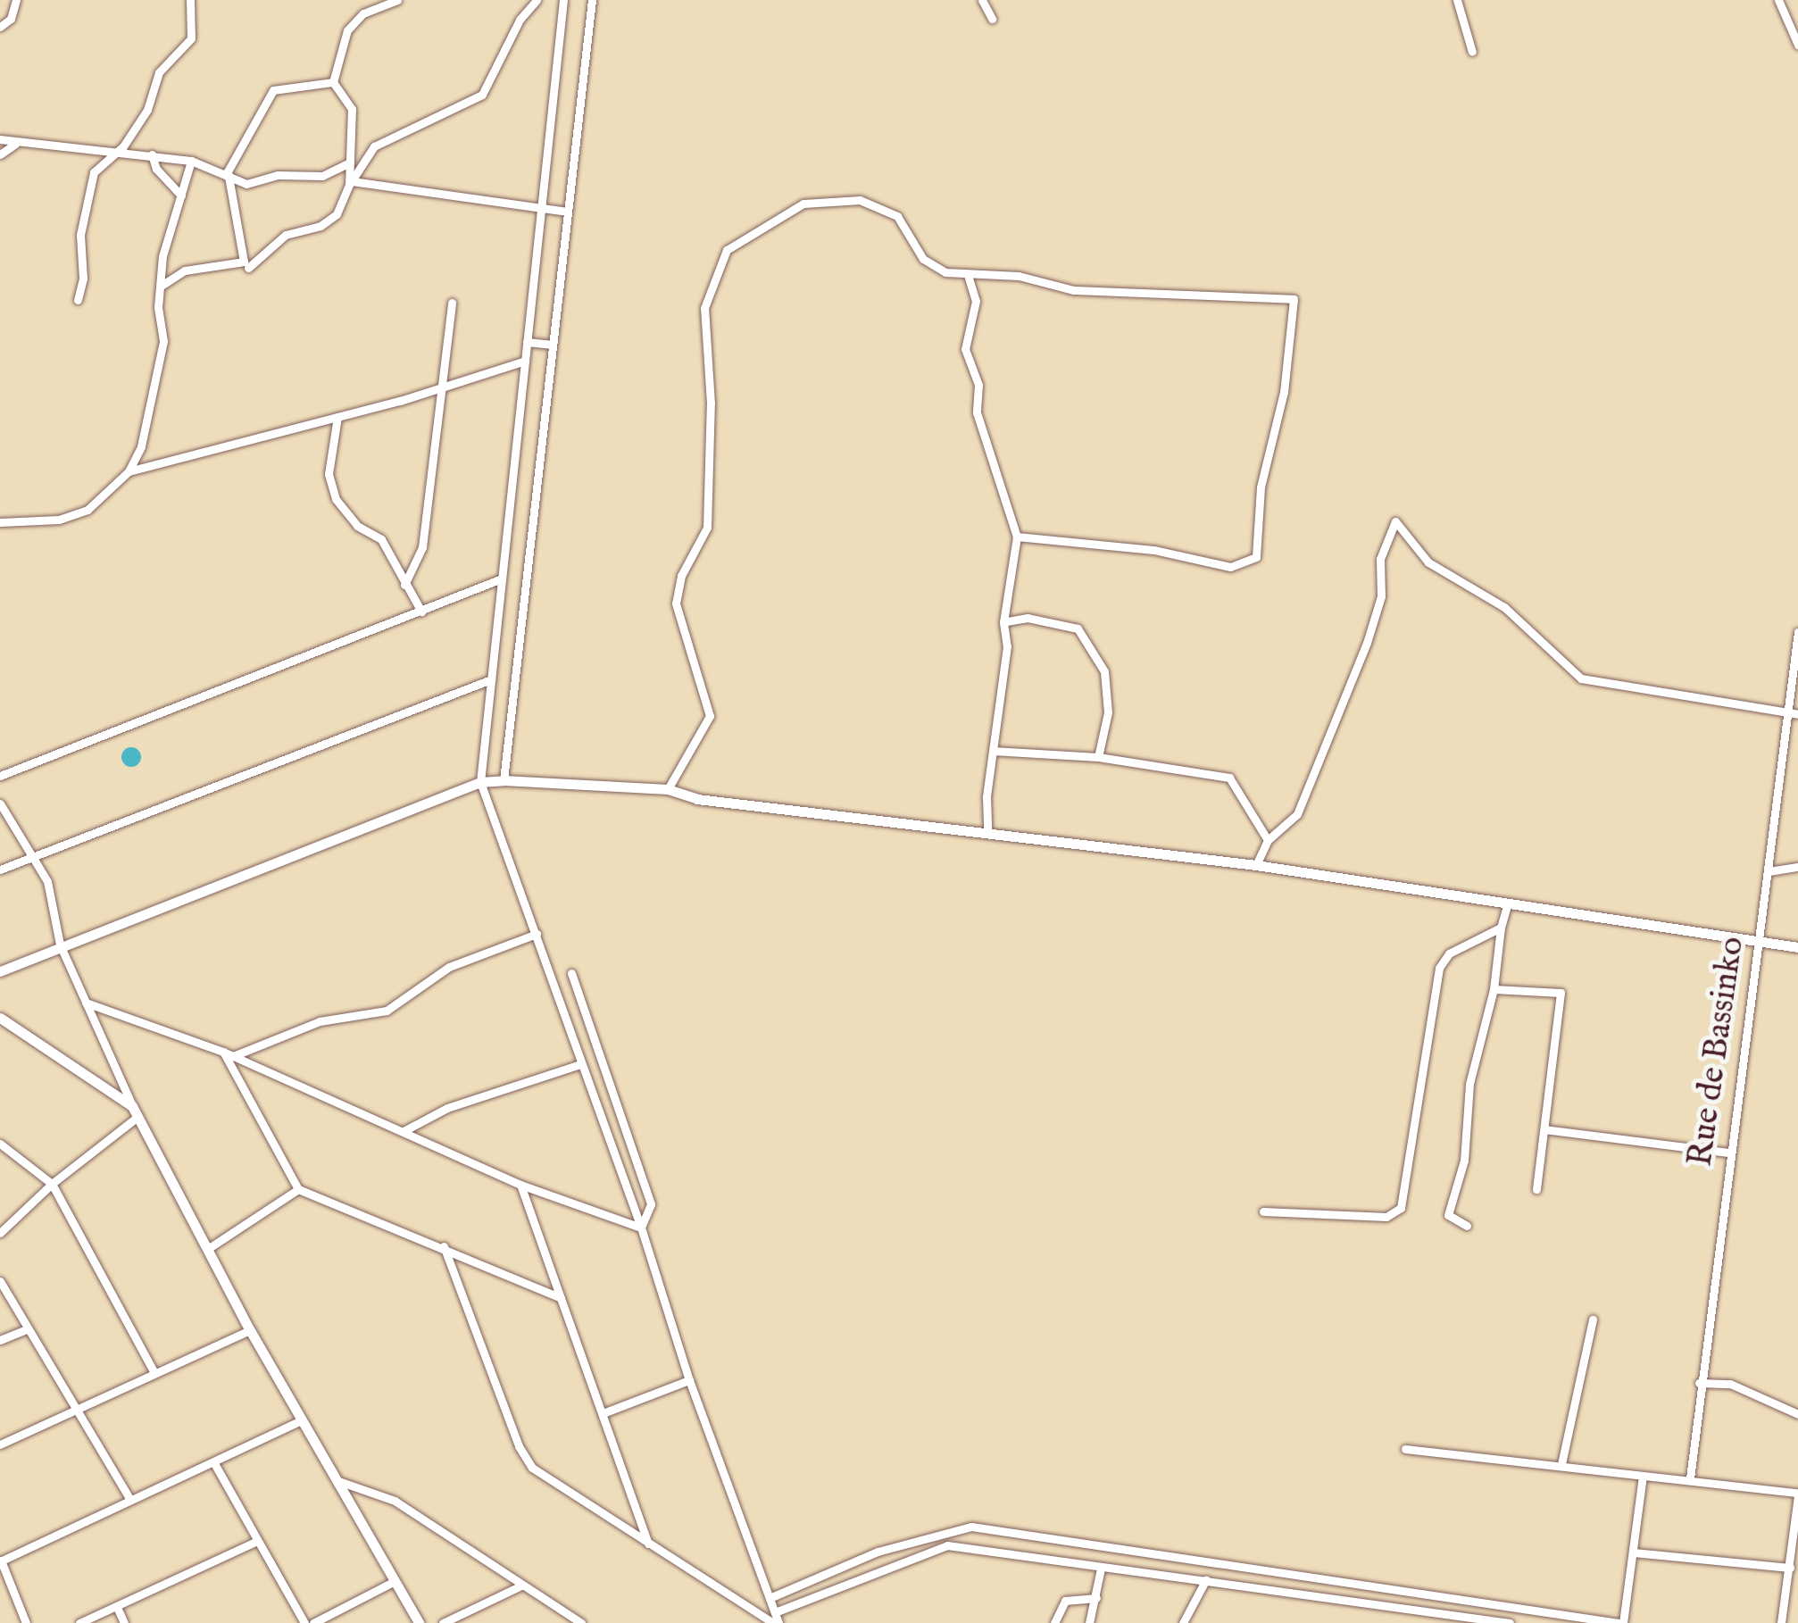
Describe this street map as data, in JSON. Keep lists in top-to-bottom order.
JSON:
{
  "streets": {
    "street": ["Rue de Bassinko"]
  }
}
